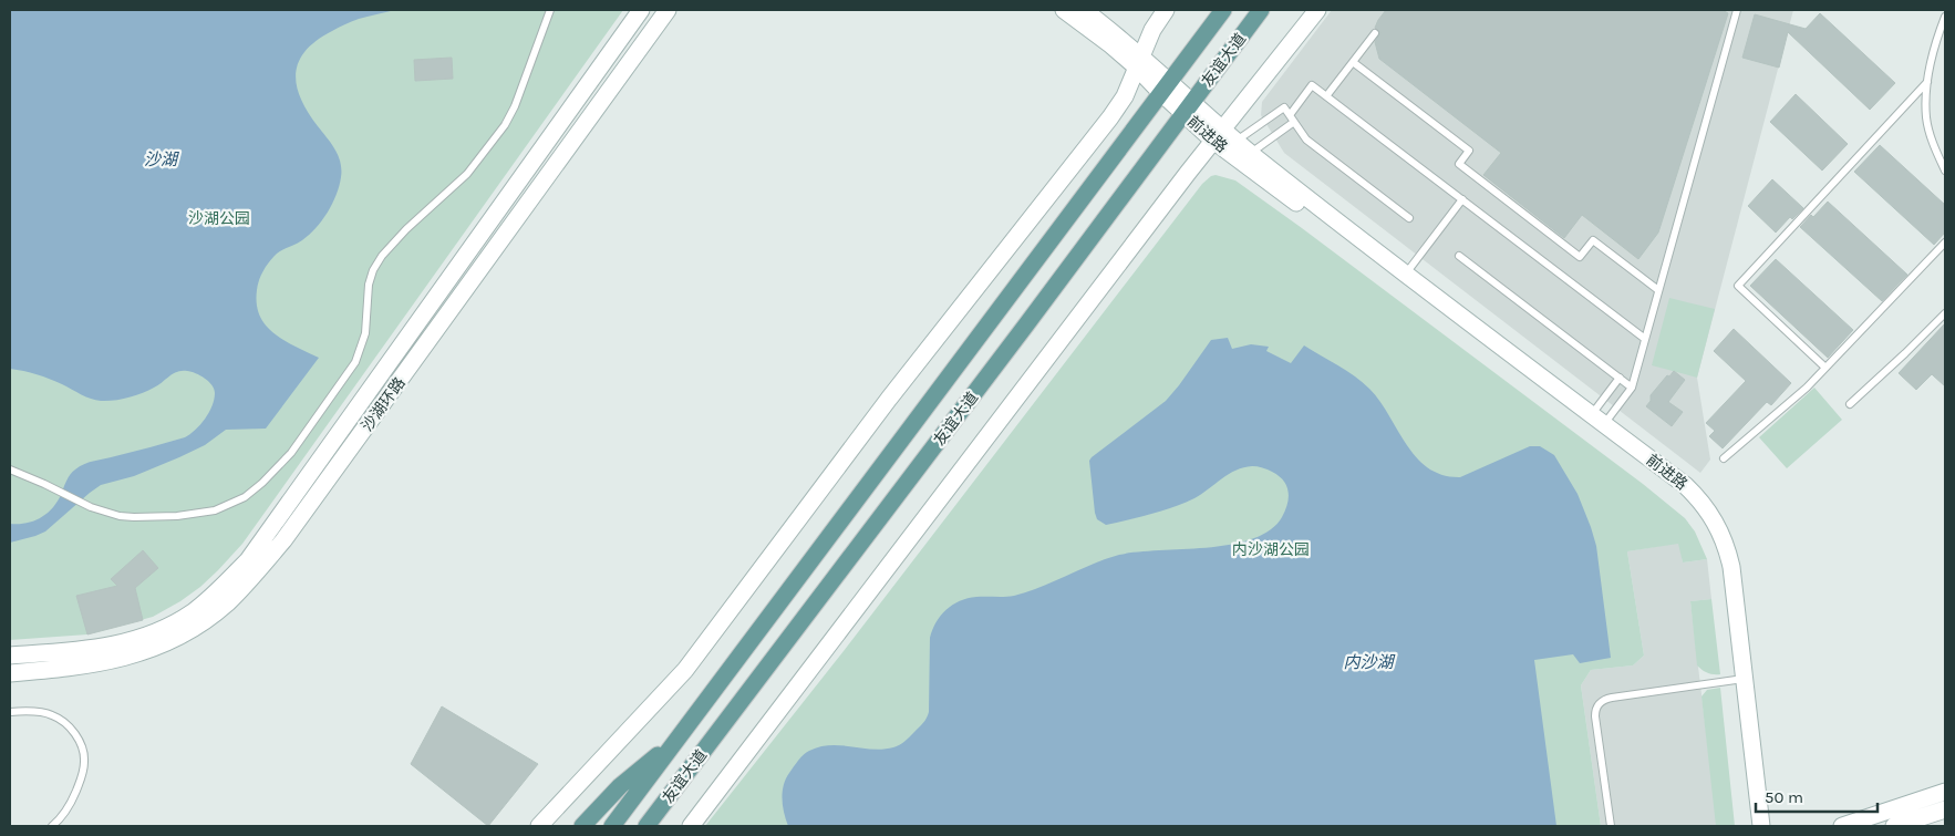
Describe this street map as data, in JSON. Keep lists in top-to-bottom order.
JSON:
{
  "streets": {
    "main road": ["友谊大道"],
    "street": ["前进路", "沙湖环路"]
  },
  "crossings": [
    ["友谊大道", "前进路"]
  ],
  "water": ["沙湖", "内沙湖"],
  "parks": ["沙湖公园", "内沙湖公园"],
  "scale_bar": "50 m"
}
